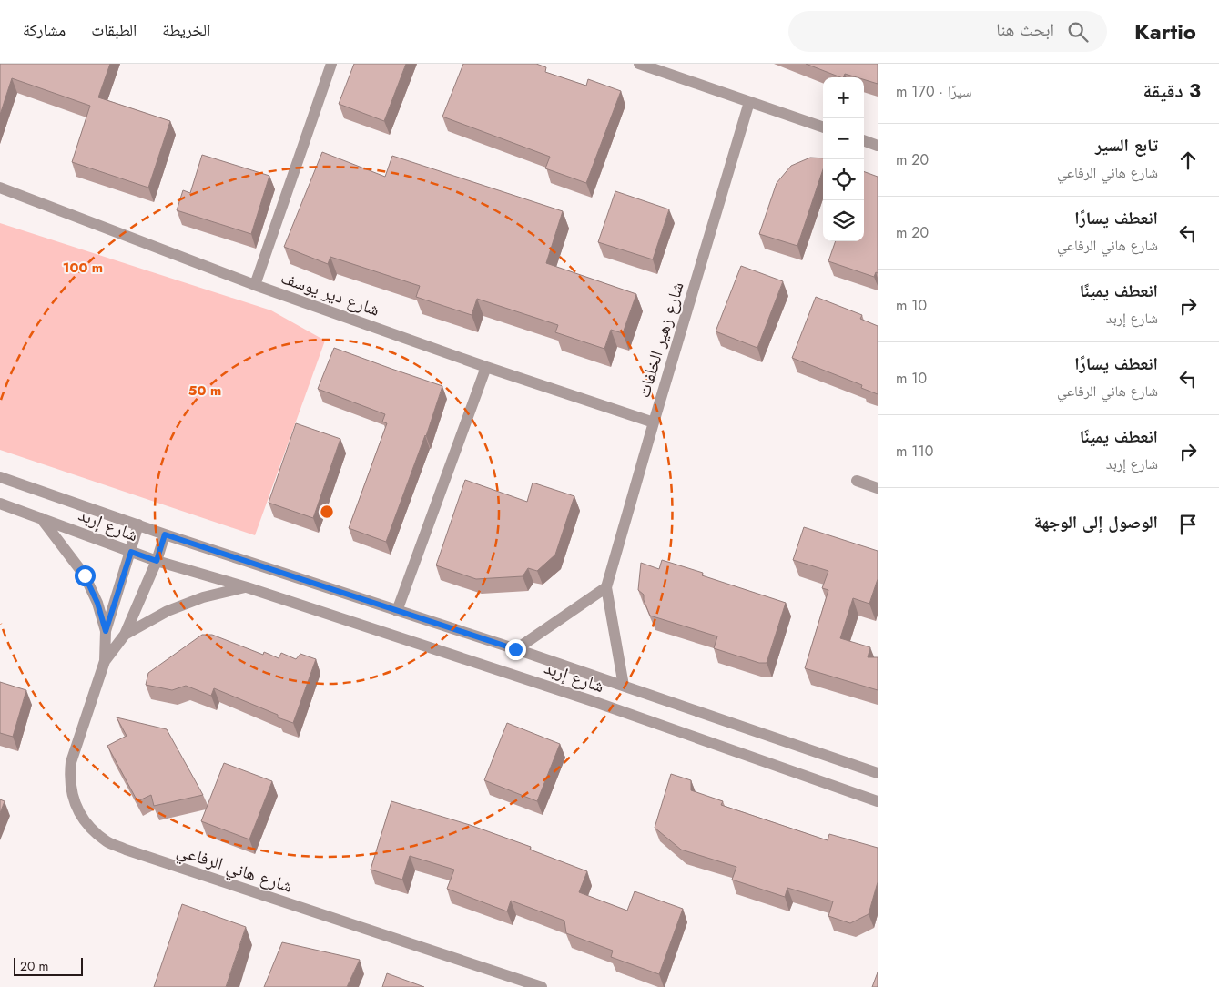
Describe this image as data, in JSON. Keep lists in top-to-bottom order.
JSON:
{
  "streets": {
    "street": [
      "شارع دير يوسف",
      "شارع زهير الخلفات",
      "شارع إربد",
      "شارع هاني الرفاعي"
    ]
  },
  "crossings": [
    ["شارع دير يوسف", "شارع زهير الخلفات"],
    ["شارع زهير الخلفات", "شارع إربد"],
    ["شارع إربد", "شارع هاني الرفاعي"]
  ],
  "scale_bar": "20 m",
  "page": {
    "header": "Kartio",
    "search": "ابحث هنا",
    "nav": ["الخريطة", "الطبقات", "مشاركة"],
    "heading": ["3 دقيقة", "سيرًا · 170 m"],
    "map_buttons": ["+", "−"],
    "list": [
      ["تابع السير", "شارع هاني الرفاعي", "20 m"],
      ["انعطف يسارًا", "شارع هاني الرفاعي", "20 m"],
      ["انعطف يمينًا", "شارع إربد", "10 m"],
      ["انعطف يسارًا", "شارع هاني الرفاعي", "10 m"],
      ["انعطف يمينًا", "شارع إربد", "110 m"],
      "الوصول إلى الوجهة"
    ],
    "scale": "20 m"
  },
  "rings": ["100 m", "50 m"]
}
